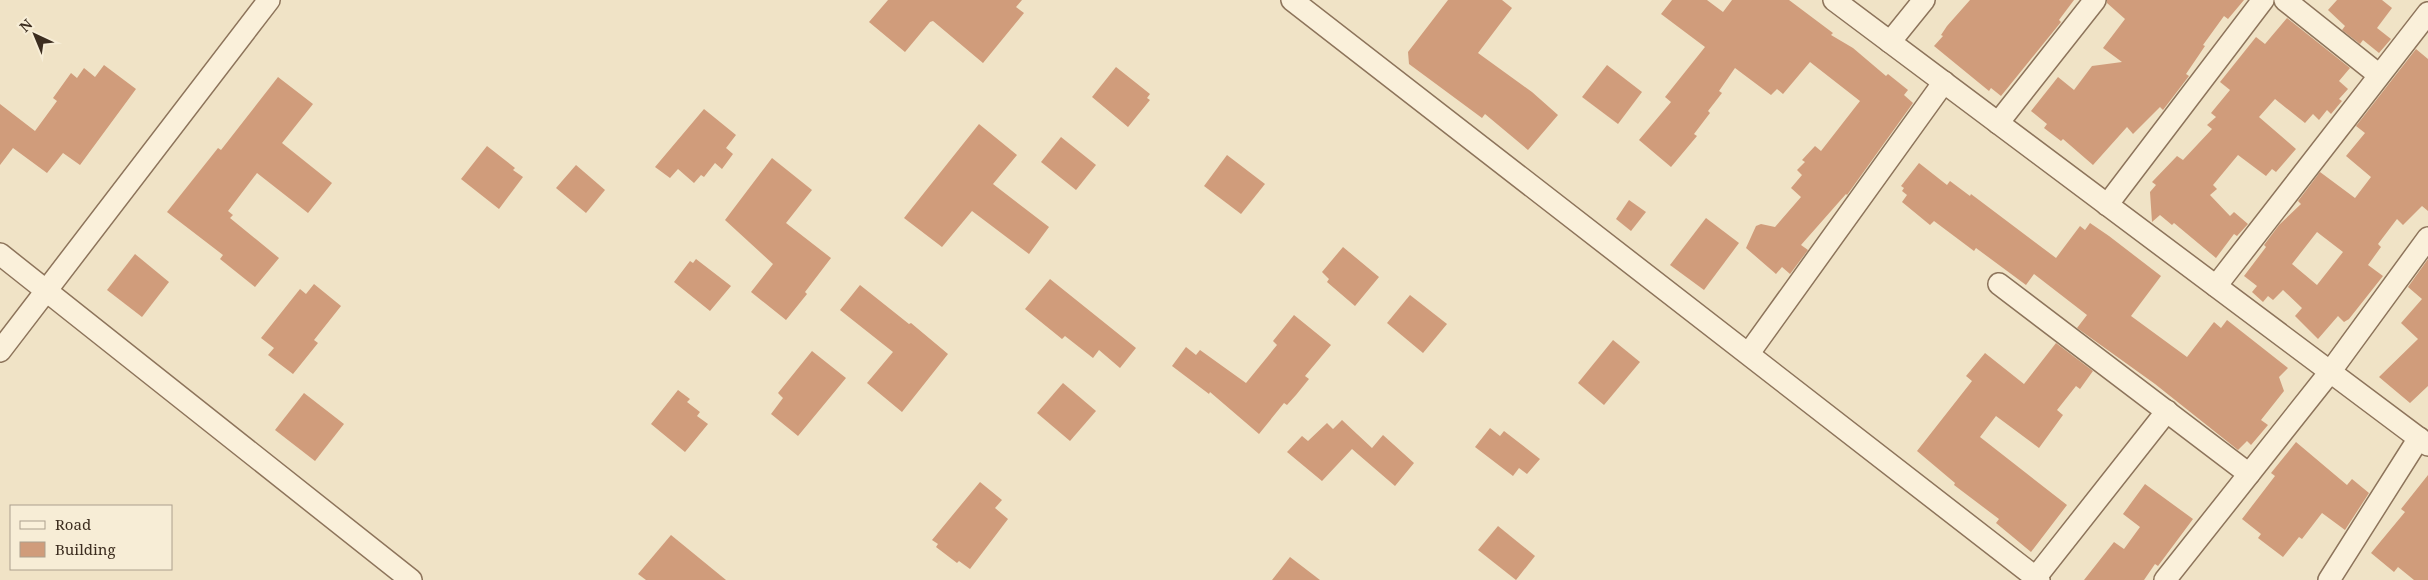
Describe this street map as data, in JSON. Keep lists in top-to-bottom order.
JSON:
{
  "legend": ["Road", "Building"],
  "north": "top left"
}
